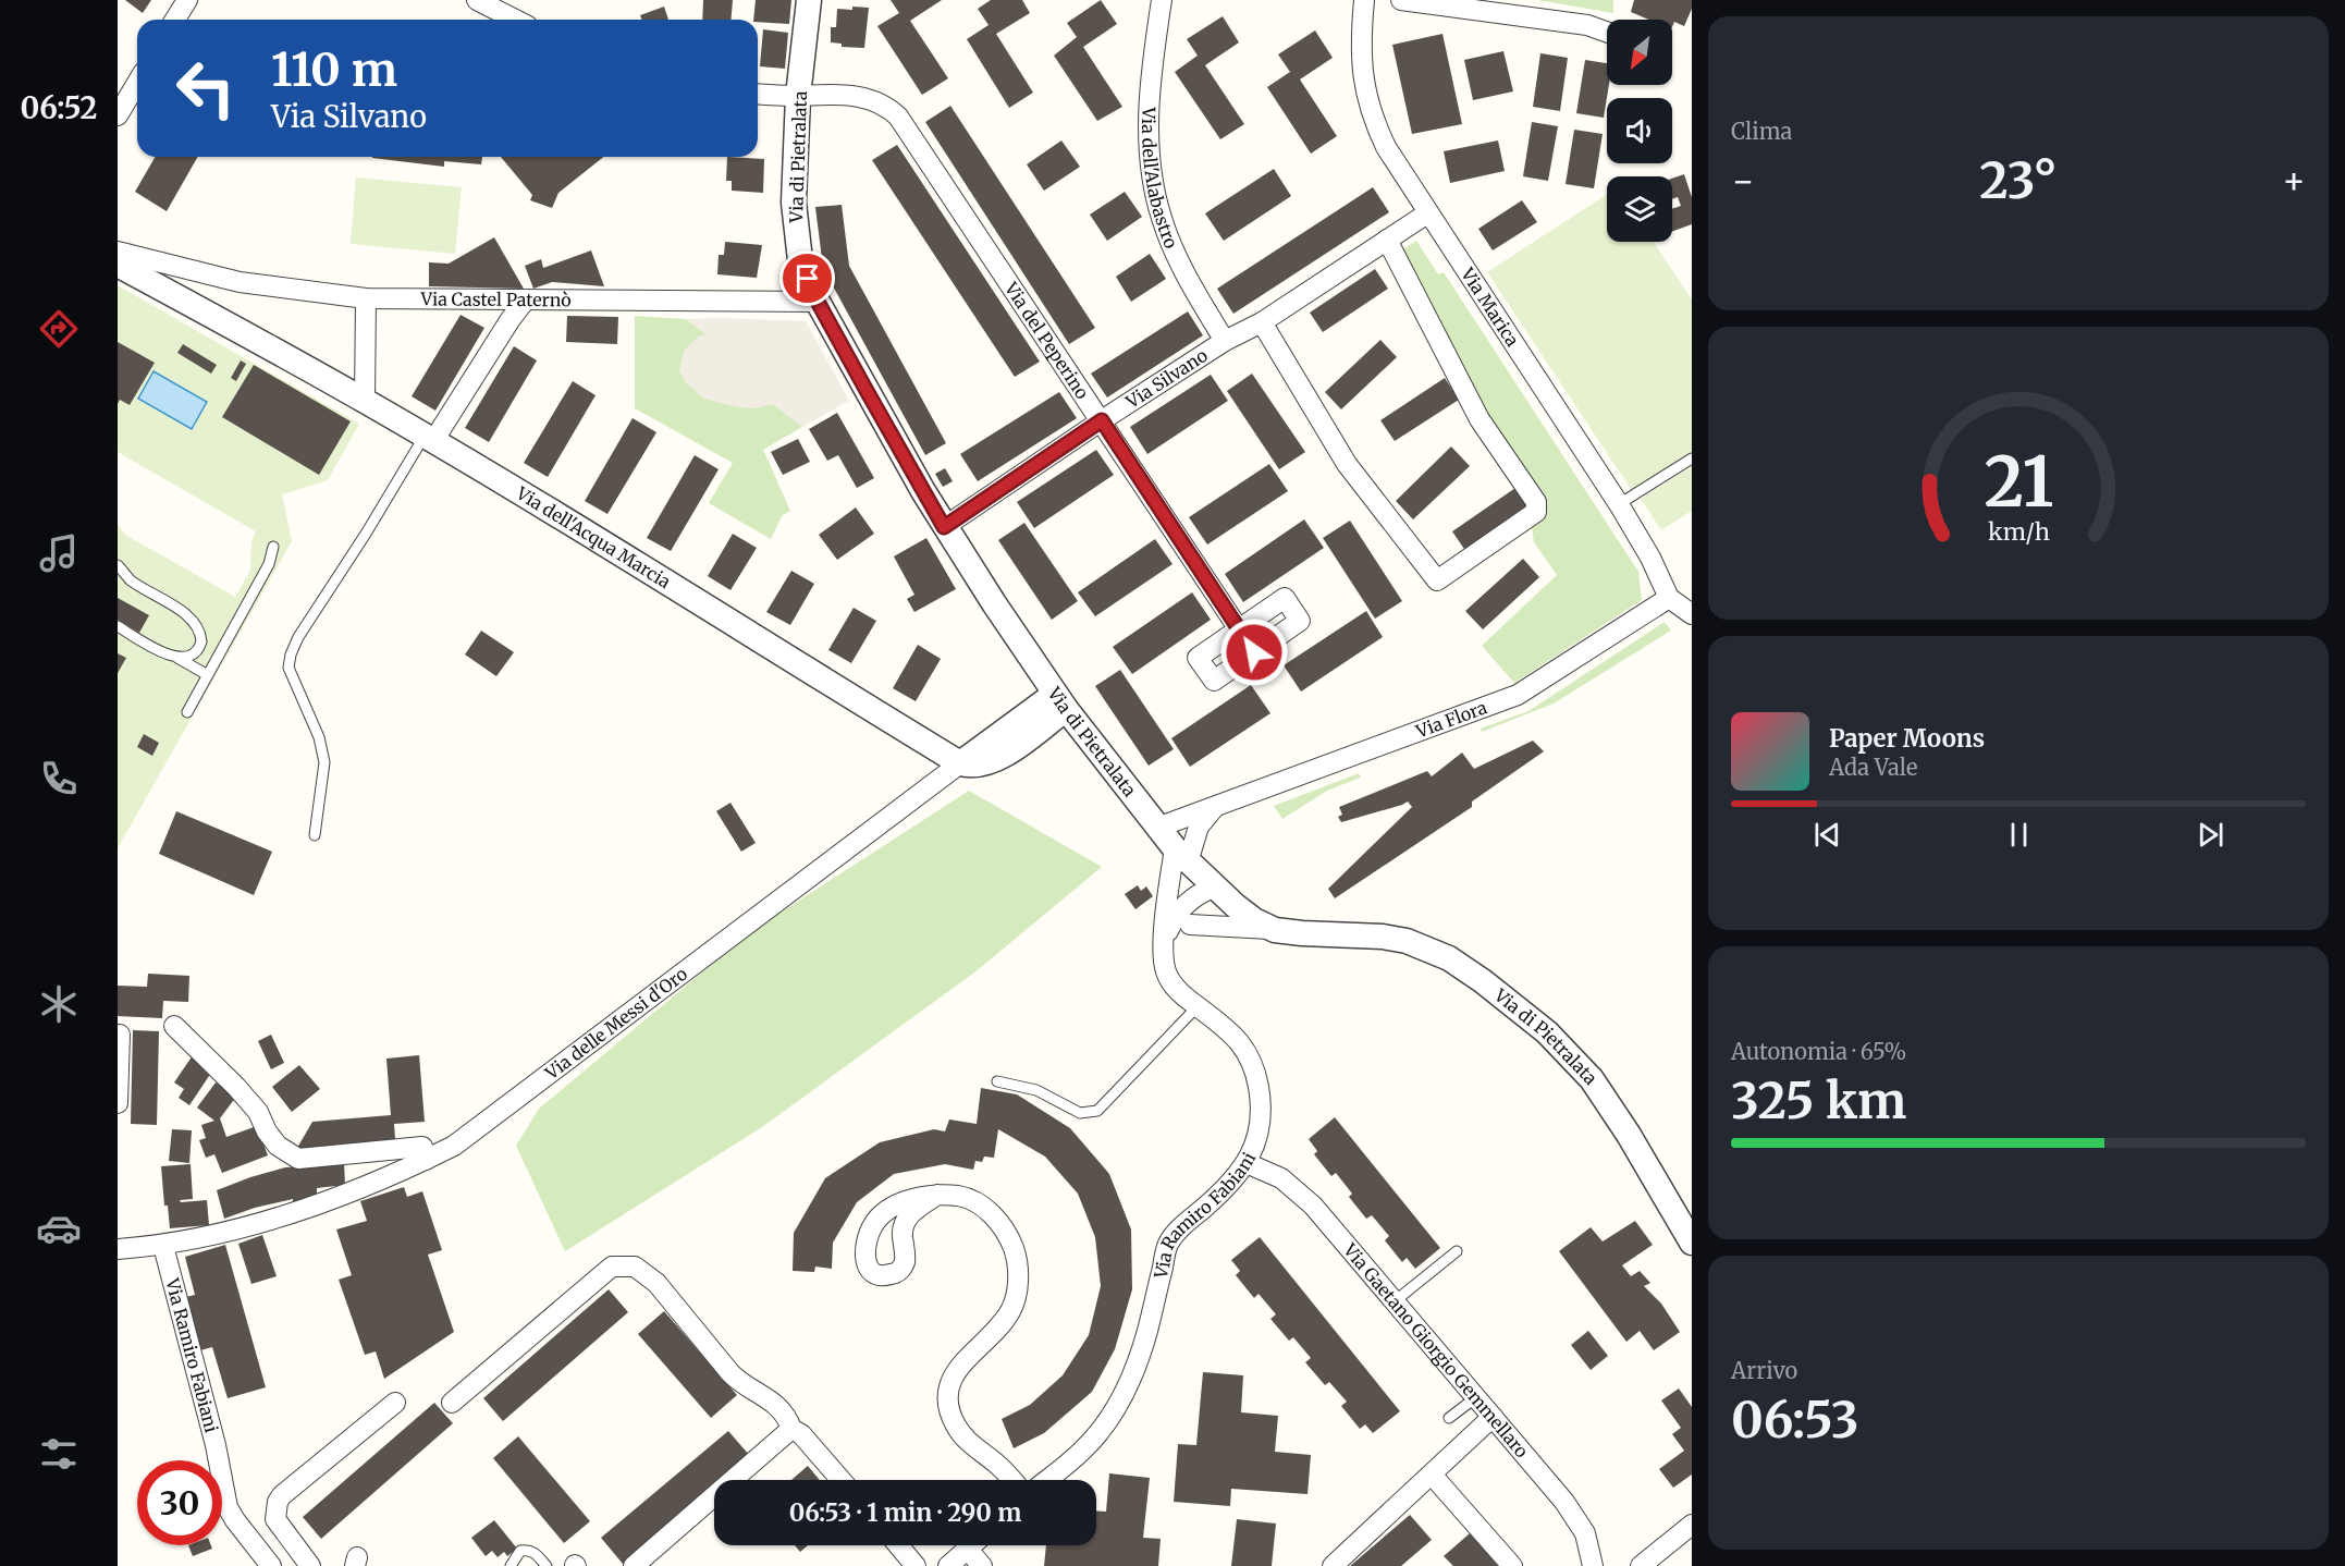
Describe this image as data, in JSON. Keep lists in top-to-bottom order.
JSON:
{
  "streets": {
    "street": [
      "Via di Pietralata",
      "Via dell'Alabastro",
      "Via Castel Paternò",
      "Via Marica",
      "Via del Peperino",
      "Via Silvano",
      "Via dell'Acqua Marcia",
      "Via Flora",
      "Via delle Messi d'Oro",
      "Via Ramiro Fabiani",
      "Via Gaetano Giorgio Gemmellaro"
    ]
  },
  "crossings": [
    ["Via di Pietralata", "Via Castel Paternò"],
    ["Via di Pietralata", "Via del Peperino"],
    ["Via di Pietralata", "Via Silvano"],
    ["Via di Pietralata", "Via Flora"],
    ["Via di Pietralata", "Via Ramiro Fabiani"],
    ["Via dell'Alabastro", "Via Silvano"],
    ["Via Marica", "Via Silvano"],
    ["Via Marica", "Via Flora"],
    ["Via del Peperino", "Via Silvano"],
    ["Via dell'Acqua Marcia", "Via delle Messi d'Oro"],
    ["Via delle Messi d'Oro", "Via Ramiro Fabiani"],
    ["Via Ramiro Fabiani", "Via Gaetano Giorgio Gemmellaro"]
  ],
  "north": "bottom left",
  "page": {
    "tabs": "06:52",
    "tile": [
      "Clima",
      ["Autonomia · 65%", "325 km"],
      ["Arrivo", "06:53"]
    ],
    "turn": ["110 m", "Via Silvano"],
    "heat": ["−", "23°", "+"],
    "song": ["Paper Moons", "Ada Vale"],
    "limit": "30",
    "trip": "06:53 · 1 min · 290 m",
    "gauge": ["21", "km/h"]
  }
}
